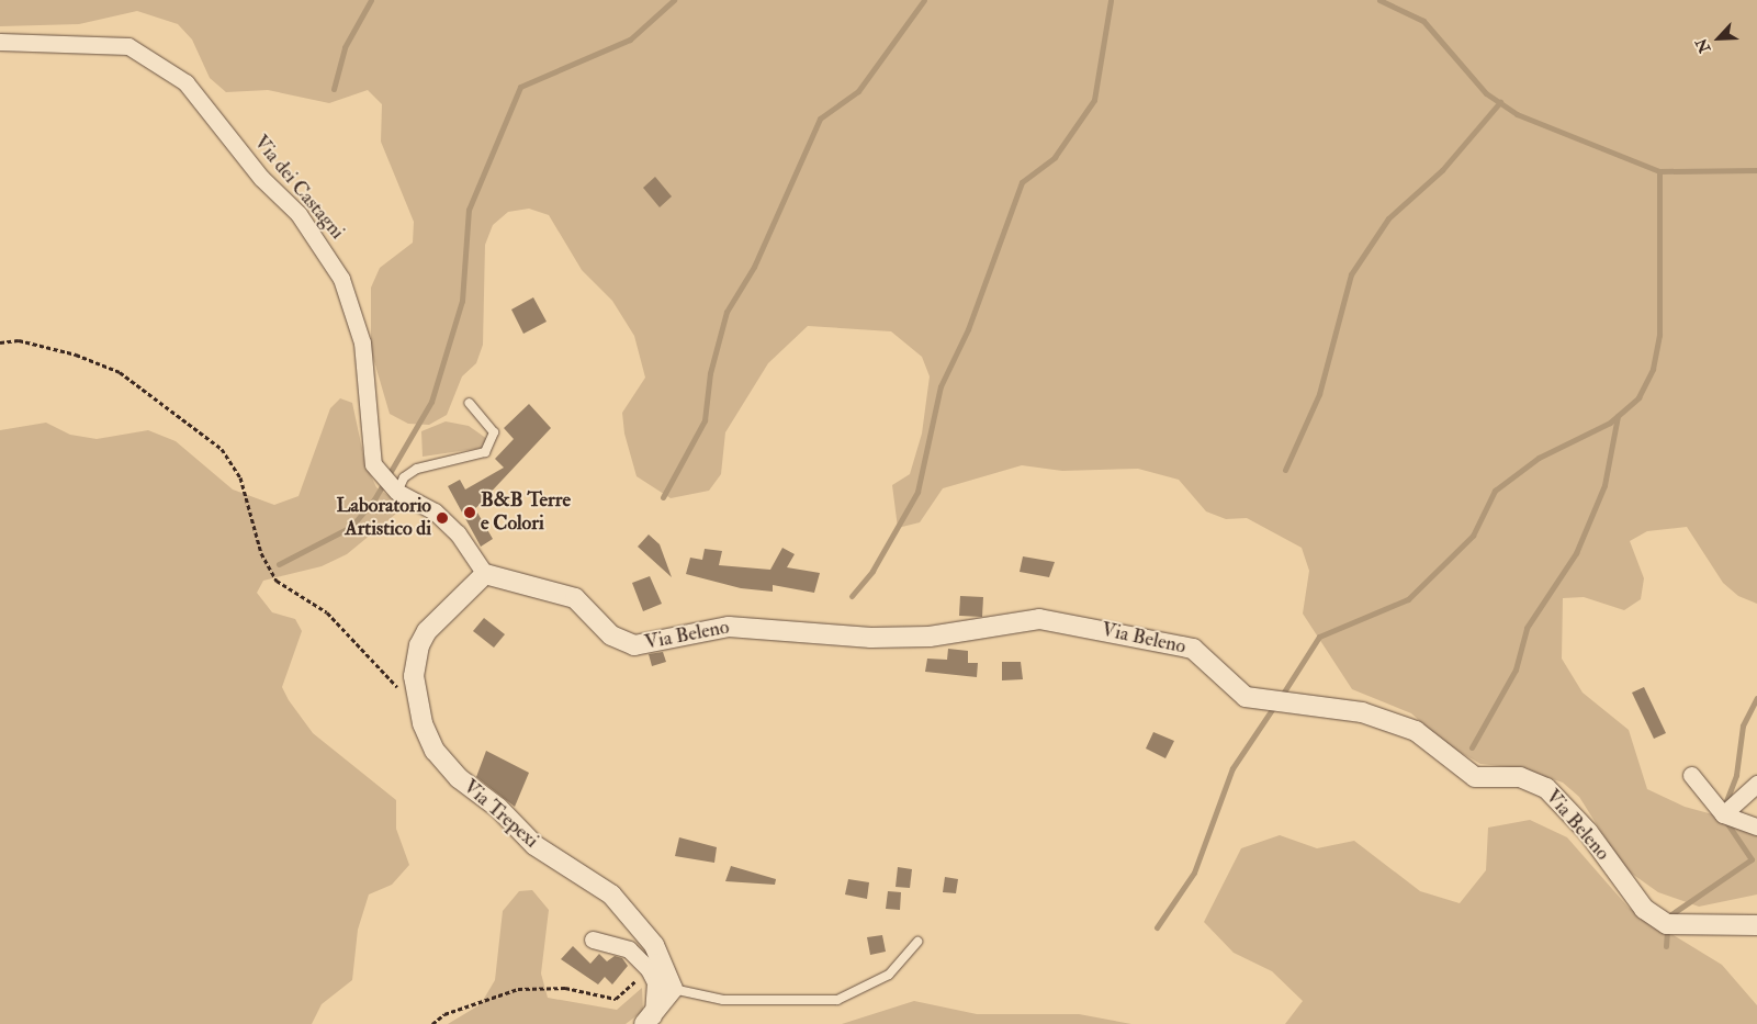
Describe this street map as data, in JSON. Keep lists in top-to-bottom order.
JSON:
{
  "streets": {
    "street": ["Via dei Castagni", "Via Beleno", "Via Trepexi"]
  },
  "crossings": [
    ["Via dei Castagni", "Via Beleno"],
    ["Via dei Castagni", "Via Trepexi"],
    ["Via Beleno", "Via Trepexi"]
  ],
  "places": ["B&B Terre e Colori", "Laboratorio Artistico di"],
  "north": "bottom left"
}
